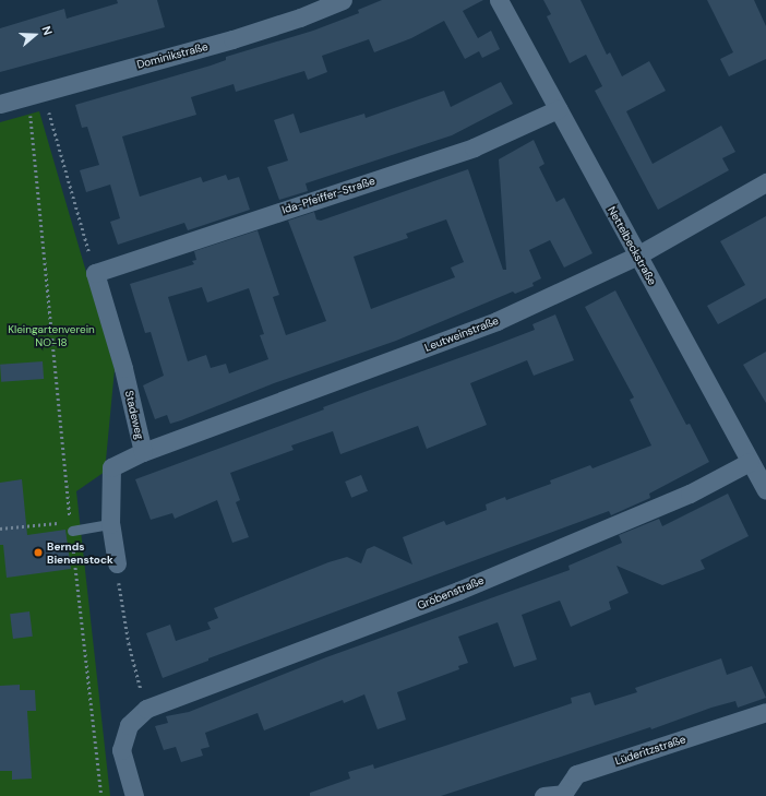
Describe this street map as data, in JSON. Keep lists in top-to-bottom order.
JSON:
{
  "streets": {
    "street": [
      "Dominikstraße",
      "Ida-Pfeiffer-Straße",
      "Nettelbeckstraße",
      "Leutweinstraße",
      "Stadeweg",
      "Gröbenstraße",
      "Lüderitzstraße"
    ]
  },
  "crossings": [
    ["Ida-Pfeiffer-Straße", "Nettelbeckstraße"],
    ["Ida-Pfeiffer-Straße", "Stadeweg"],
    ["Nettelbeckstraße", "Leutweinstraße"],
    ["Nettelbeckstraße", "Gröbenstraße"],
    ["Leutweinstraße", "Stadeweg"]
  ],
  "parks": ["Kleingartenverein NO-18"],
  "places": ["Bernds Bienenstock"],
  "north": "right"
}
